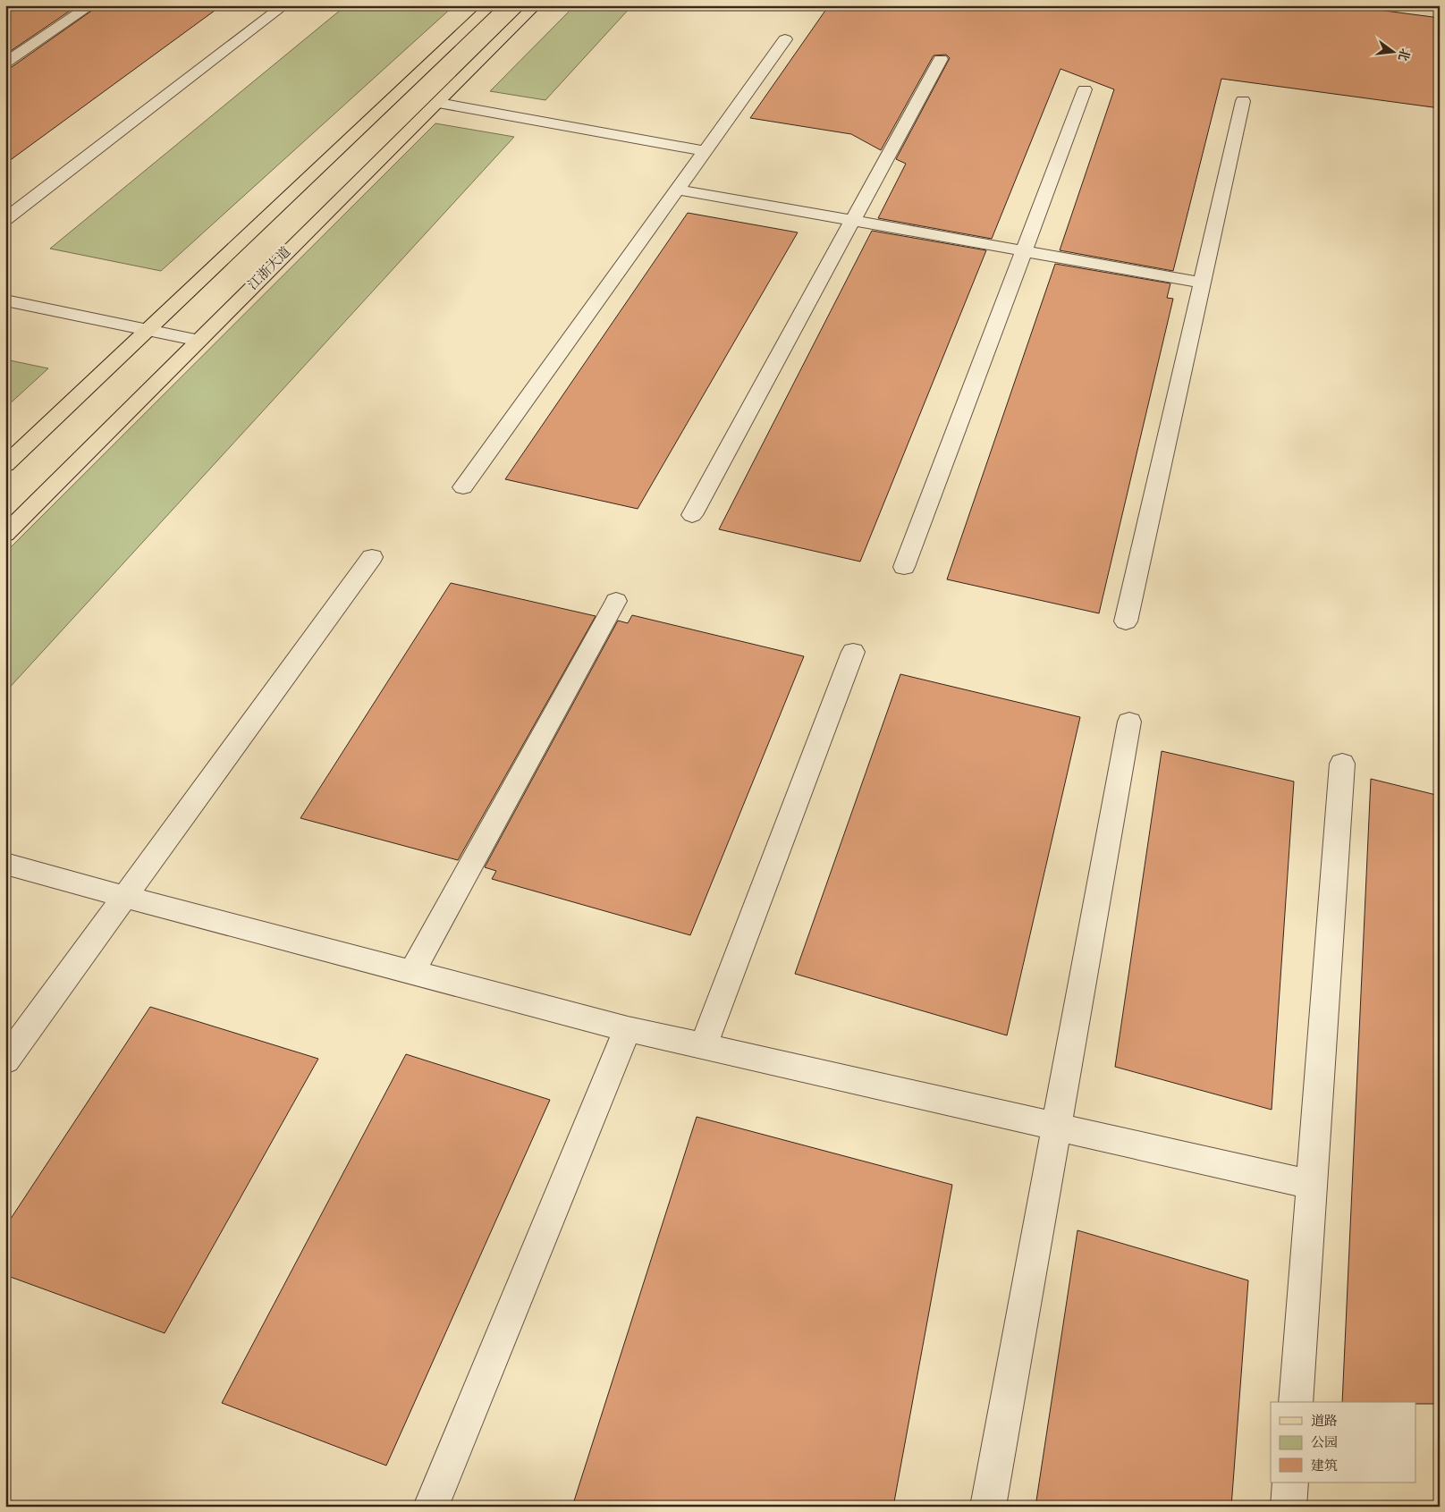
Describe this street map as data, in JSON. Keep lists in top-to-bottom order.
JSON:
{
  "streets": {
    "main road": ["江浙大道"]
  },
  "legend": ["道路", "公园", "建筑"],
  "north": "right"
}
